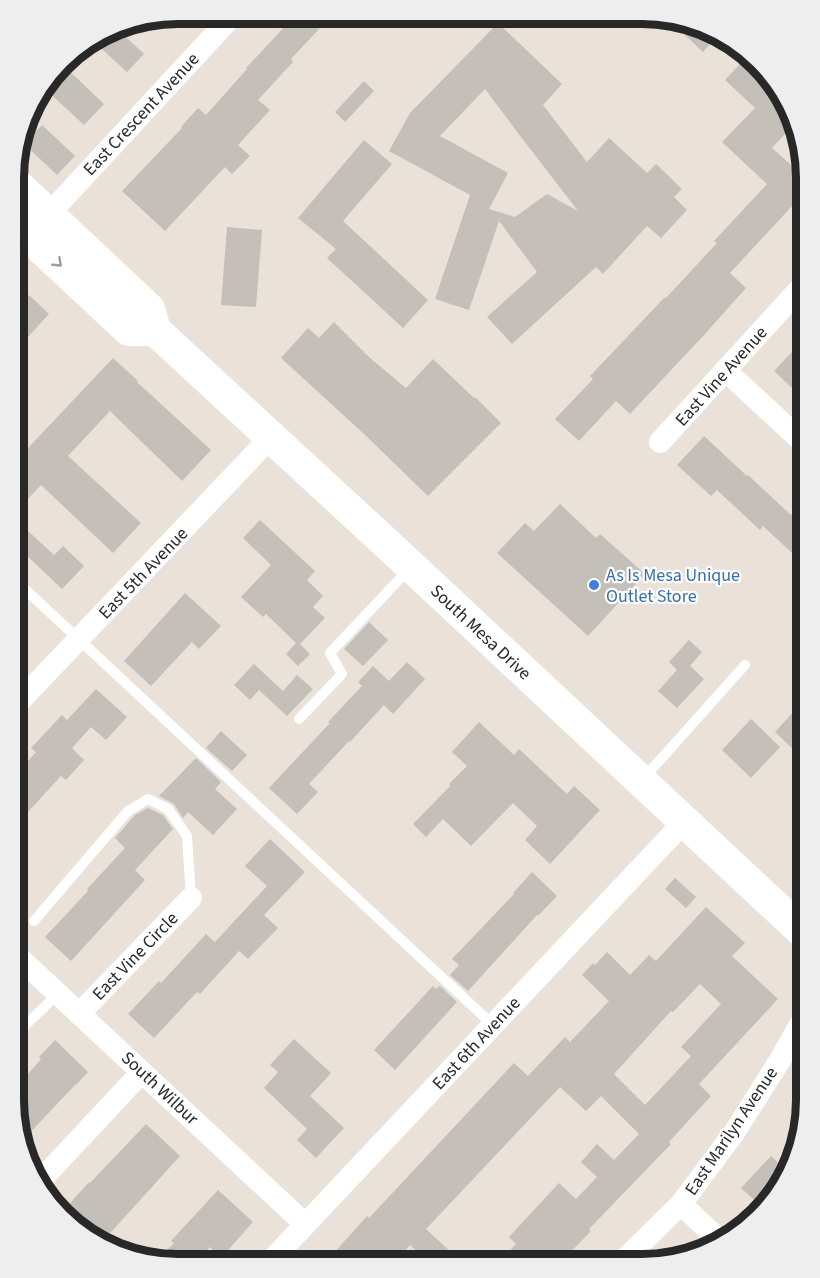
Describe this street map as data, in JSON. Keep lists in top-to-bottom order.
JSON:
{
  "streets": {
    "main road": ["South Mesa Drive"],
    "street": [
      "East Crescent Avenue",
      "East Vine Avenue",
      "East 5th Avenue",
      "East Vine Circle",
      "East 6th Avenue",
      "South Wilbur",
      "East Marilyn Avenue"
    ]
  },
  "crossings": [
    ["East Crescent Avenue", "South Mesa Drive"],
    ["East 5th Avenue", "South Mesa Drive"],
    ["South Mesa Drive", "East 6th Avenue"],
    ["East Vine Circle", "South Wilbur"],
    ["East 6th Avenue", "South Wilbur"]
  ],
  "places": ["As Is Mesa Unique Outlet Store"]
}
